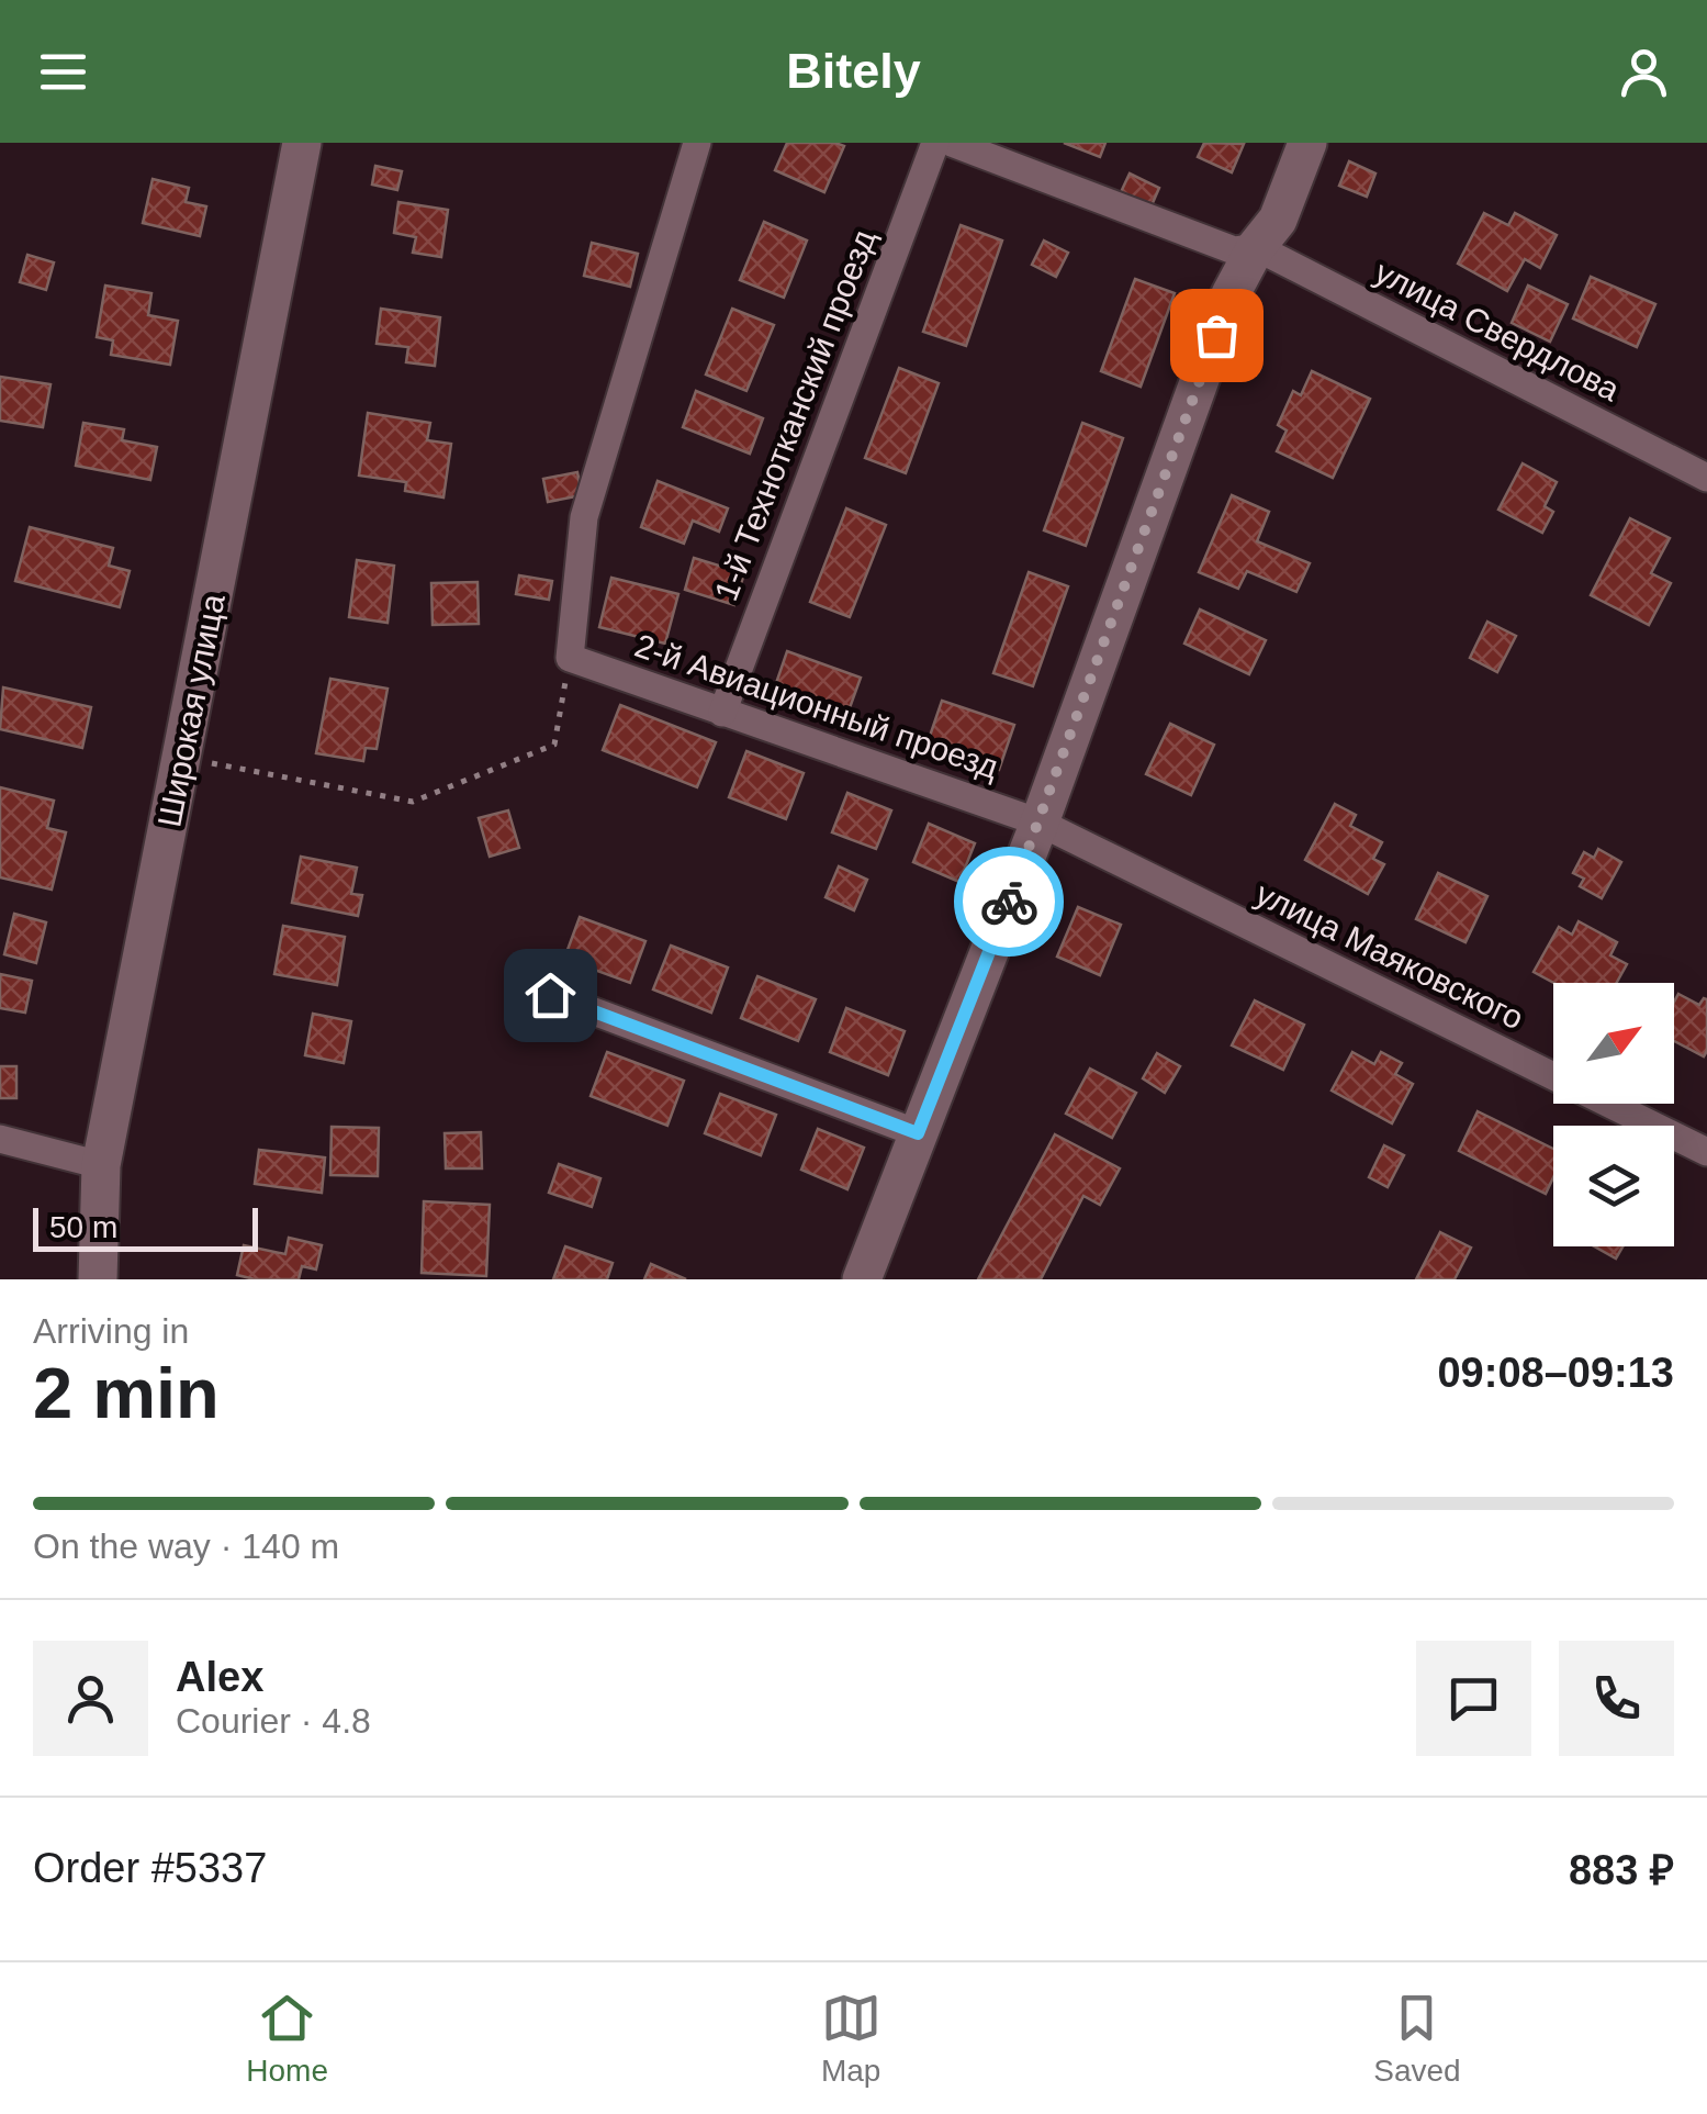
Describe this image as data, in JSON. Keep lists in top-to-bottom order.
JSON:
{
  "streets": {
    "street": [
      "улица Свердлова",
      "1-й Технотканский проезд",
      "2-й Авиационный проезд",
      "Широкая улица",
      "улица Маяковского"
    ]
  },
  "crossings": [
    ["1-й Технотканский проезд", "2-й Авиационный проезд"],
    ["2-й Авиационный проезд", "улица Маяковского"]
  ],
  "scale_bar": "50 m",
  "north": "top right",
  "page": {
    "header": "Bitely",
    "scale": "50 m",
    "heading": ["2 min", "Arriving in", "09:08–09:13"],
    "panel": [
      "Alex",
      "Courier · 4.8",
      "Order #5337",
      "883 ₽"
    ],
    "bar": "On the way · 140 m",
    "tabs": ["Home", "Map", "Saved"]
  }
}
